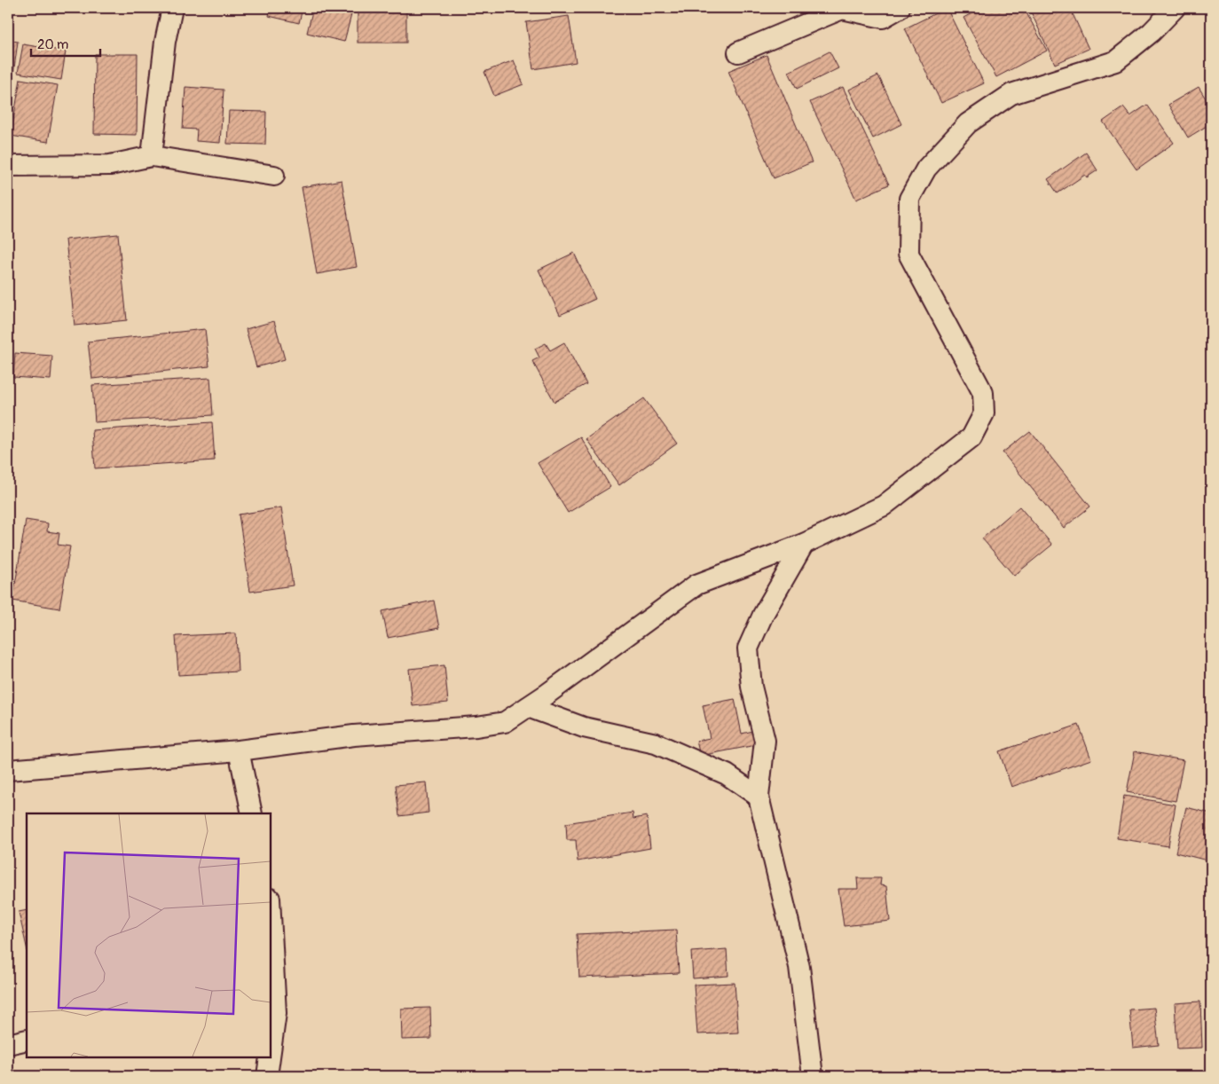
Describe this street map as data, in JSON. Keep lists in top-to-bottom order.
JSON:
{
  "scale_bar": "20 m"
}
